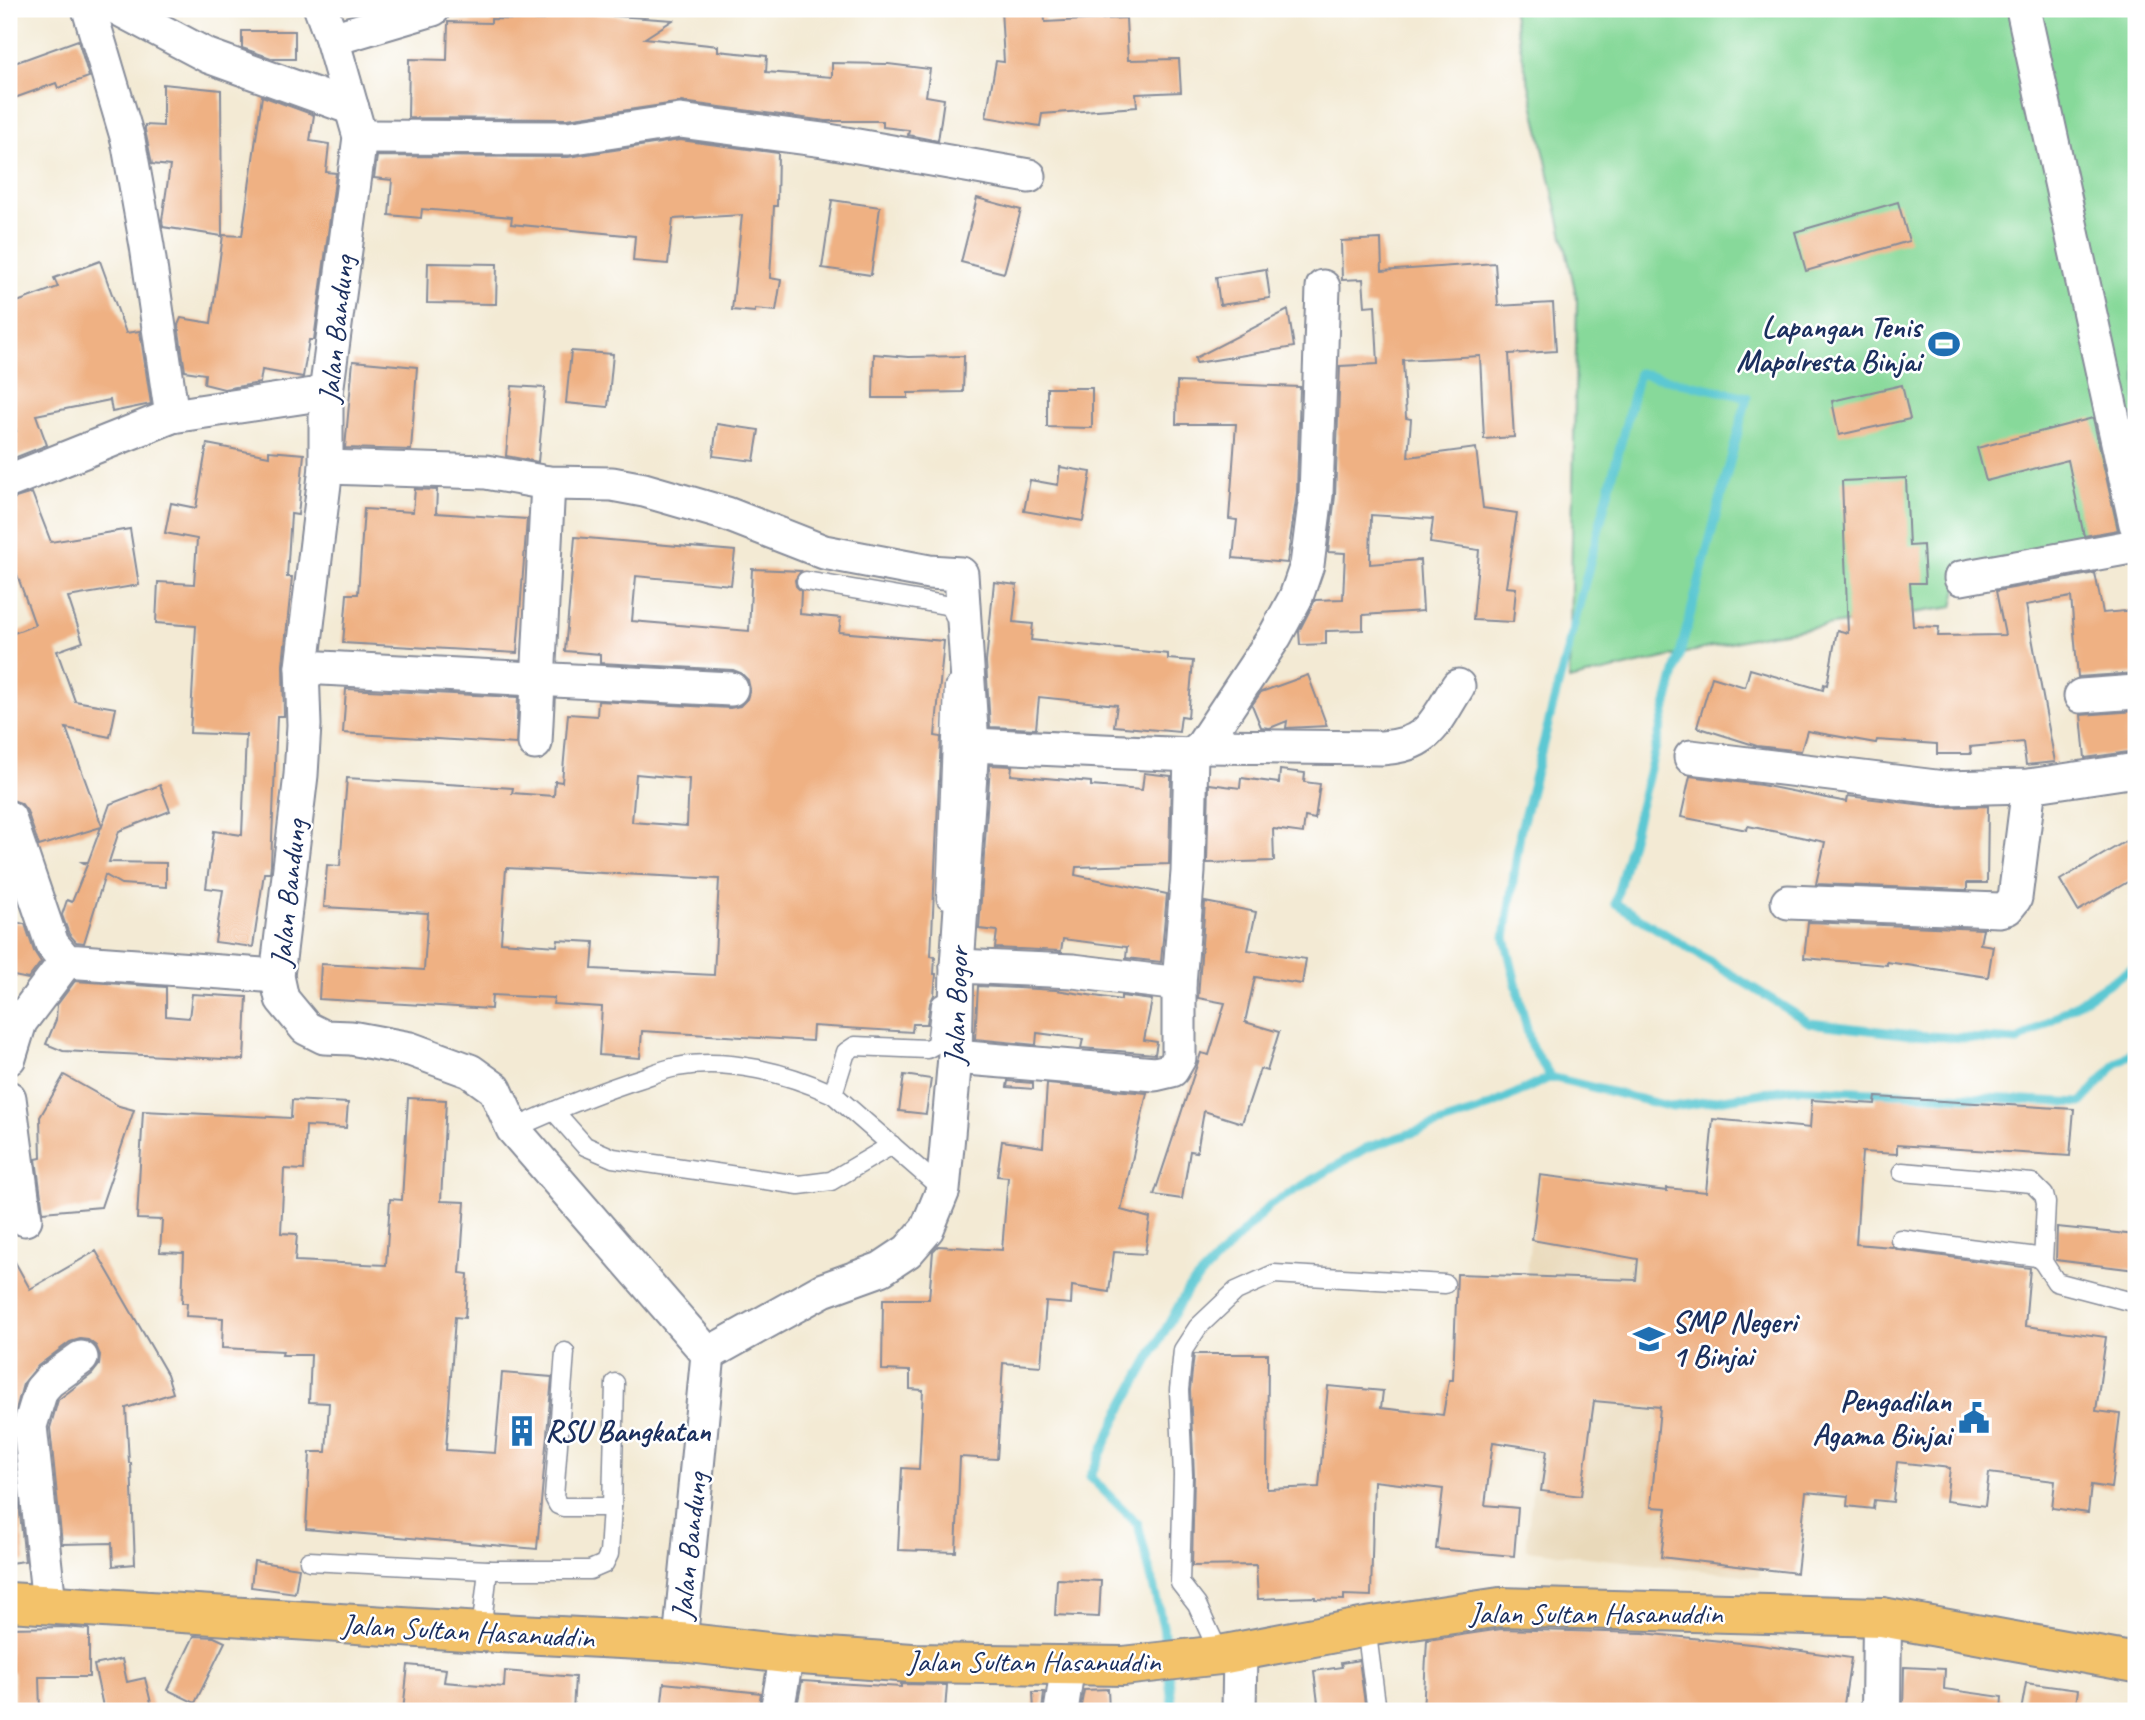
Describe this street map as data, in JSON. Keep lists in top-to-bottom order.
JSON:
{
  "streets": {
    "main road": ["Jalan Sultan Hasanuddin"],
    "street": ["Jalan Bandung", "Jalan Bogor"]
  },
  "crossings": [
    ["Jalan Bandung", "Jalan Bogor"],
    ["Jalan Bandung", "Jalan Sultan Hasanuddin"]
  ],
  "places": {
    "sports": ["Lapangan Tenis Mapolresta Binjai"],
    "school or university": ["SMP Negeri 1 Binjai"],
    "public building": ["Pengadilan Agama Binjai"],
    "building": ["RSU Bangkatan"]
  }
}
